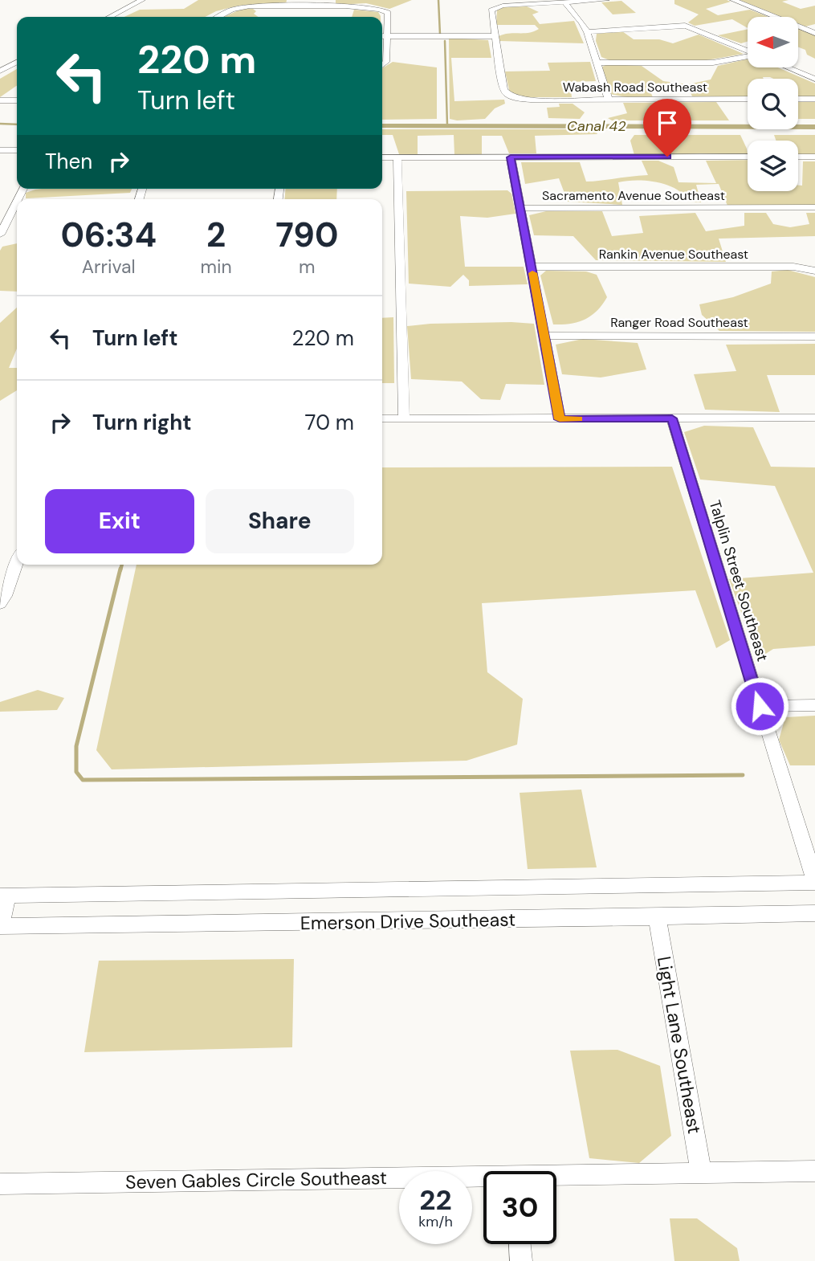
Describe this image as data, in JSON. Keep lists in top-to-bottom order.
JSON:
{
  "streets": {
    "street": [
      "Wabash Road Southeast",
      "Sacramento Avenue Southeast",
      "Rankin Avenue Southeast",
      "Ranger Road Southeast",
      "Talplin Street Southeast",
      "Emerson Drive Southeast",
      "Light Lane Southeast",
      "Seven Gables Circle Southeast"
    ]
  },
  "crossings": [
    ["Talplin Street Southeast", "Emerson Drive Southeast"],
    ["Emerson Drive Southeast", "Light Lane Southeast"],
    ["Light Lane Southeast", "Seven Gables Circle Southeast"]
  ],
  "water": ["Canal 42"],
  "north": "left",
  "page": {
    "turn": ["220 m", "Turn left"],
    "then": "Then",
    "eta": [
      "06:34",
      "Arrival",
      "2",
      "min",
      "790",
      "m"
    ],
    "list": [
      {
        "name": "Turn left",
        "value": "220 m"
      },
      {
        "name": "Turn right",
        "value": "70 m"
      }
    ],
    "buttons": ["Exit", "Share"],
    "speed": "22 km/h",
    "limit": "30"
  }
}
